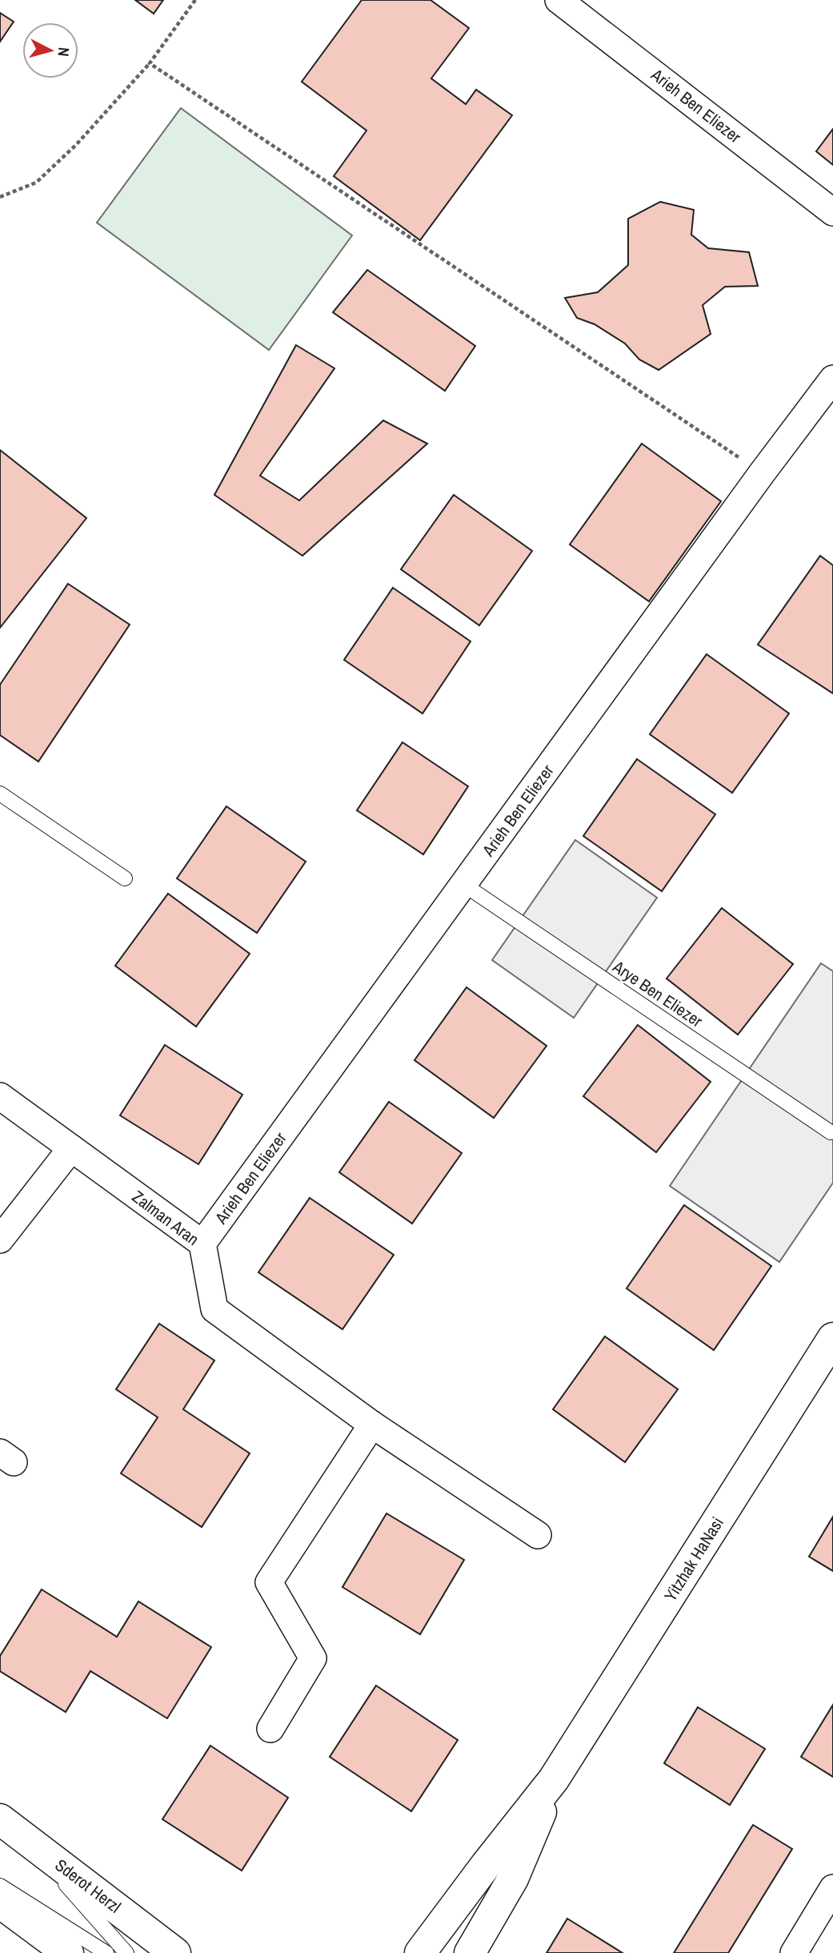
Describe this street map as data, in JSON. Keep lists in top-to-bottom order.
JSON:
{
  "streets": {
    "main road": ["Yitzhak HaNasi", "Sderot Herzl"],
    "street": ["Arieh Ben Eliezer", "Zalman Aran"],
    "lane": ["Arye Ben Eliezer"]
  },
  "crossings": [
    ["Arieh Ben Eliezer", "Arye Ben Eliezer"],
    ["Arieh Ben Eliezer", "Zalman Aran"]
  ],
  "north": "right"
}
